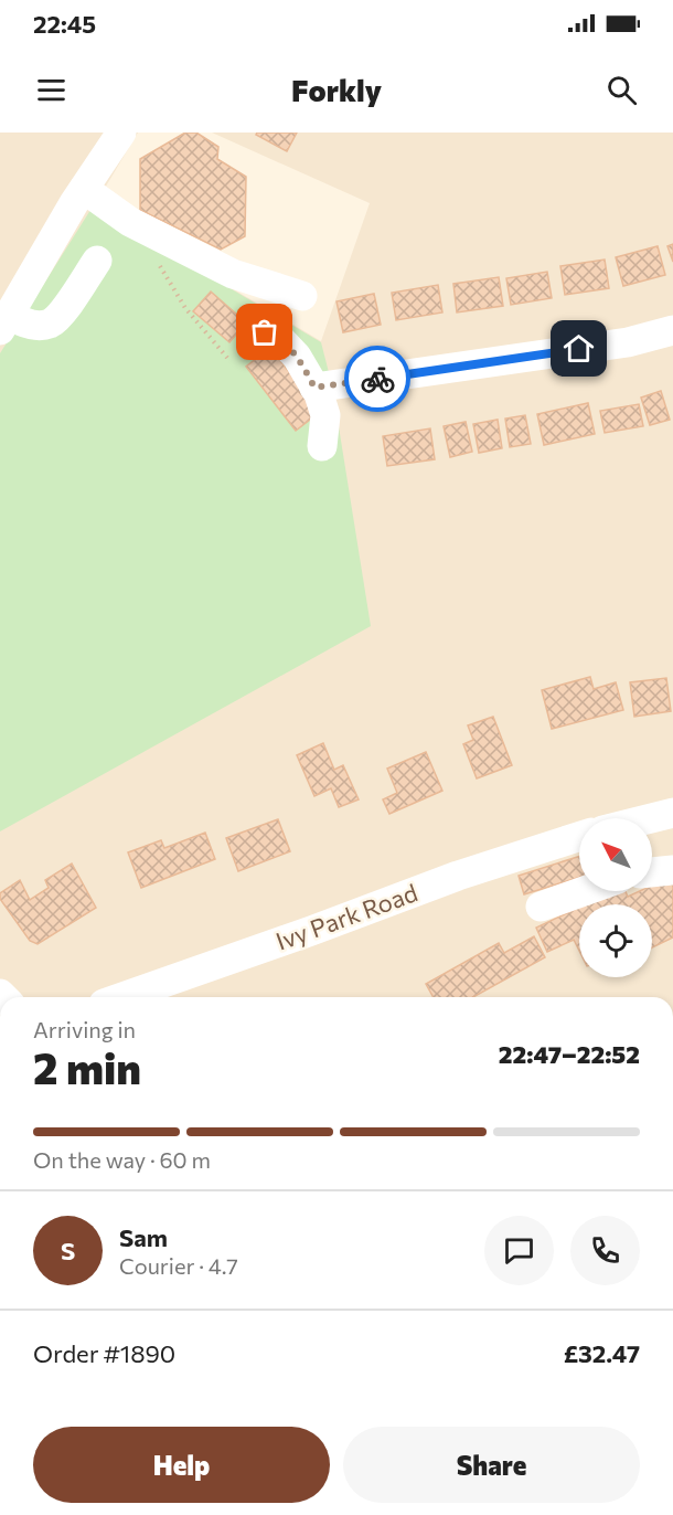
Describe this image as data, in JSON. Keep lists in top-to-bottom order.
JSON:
{
  "streets": {
    "street": ["Ivy Park Road"]
  },
  "north": "top left",
  "page": {
    "status": "22:45",
    "header": "Forkly",
    "heading": ["2 min", "Arriving in", "22:47–22:52"],
    "panel": [
      "Sam",
      "Courier · 4.7",
      "Order #1890",
      "£32.47"
    ],
    "bar": "On the way · 60 m",
    "round": "S",
    "buttons": ["Help", "Share"]
  }
}
